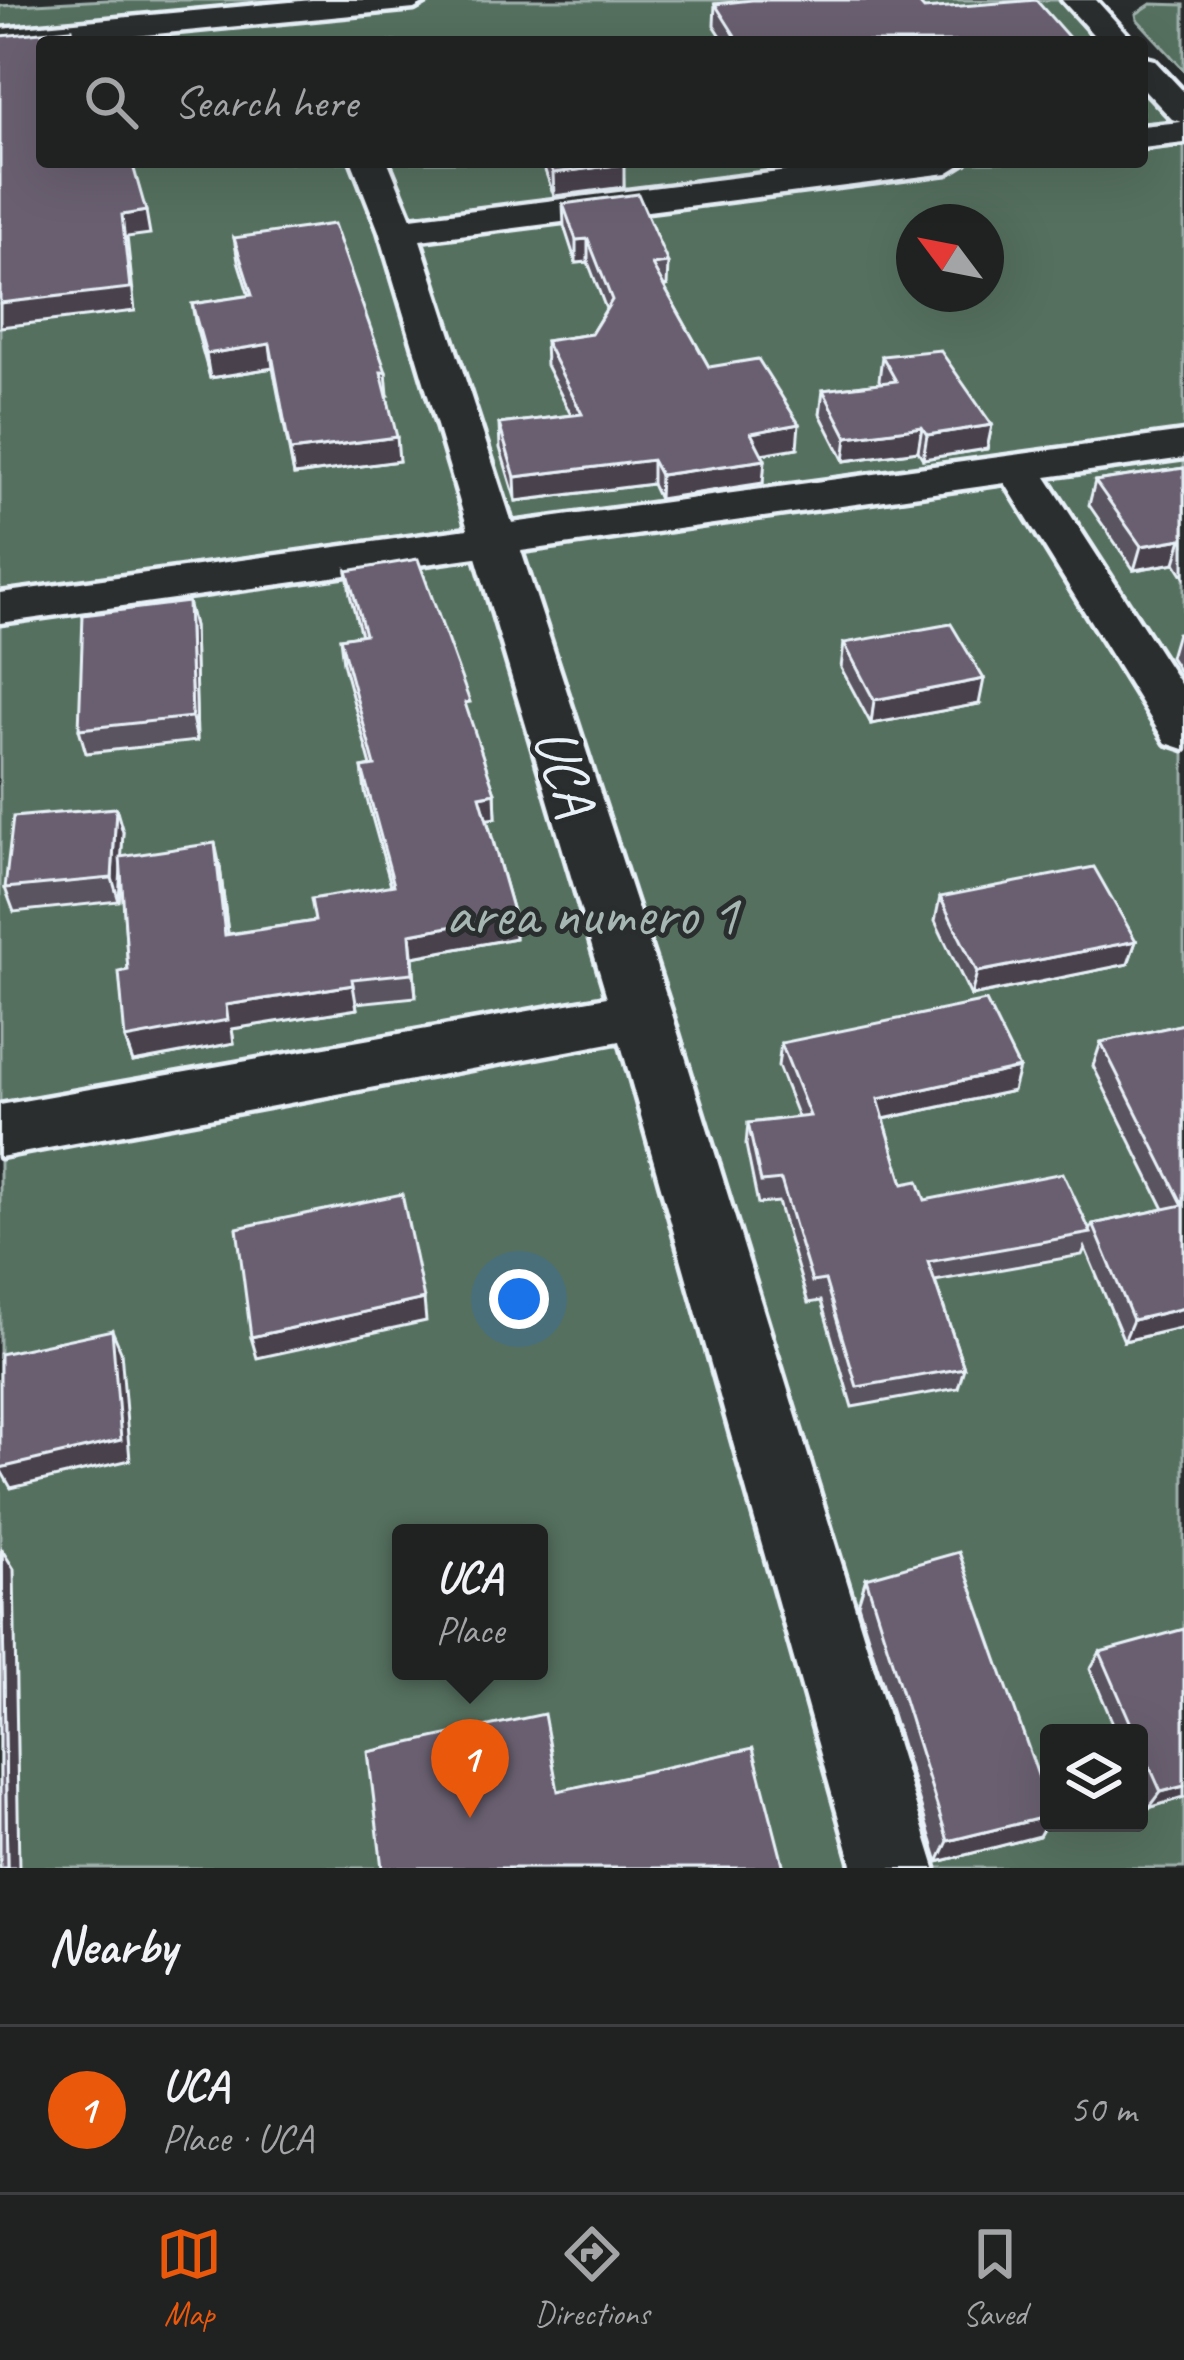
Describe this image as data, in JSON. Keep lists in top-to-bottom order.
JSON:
{
  "streets": {
    "street": ["UCA"]
  },
  "parks": ["area numero 1"],
  "north": "top left",
  "page": {
    "search": "Search here",
    "popup": ["UCA", "Place"],
    "pins": "1",
    "heading": "Nearby",
    "list": [
      {
        "mark": "1",
        "name": "UCA",
        "note": "Place · UCA",
        "value": "50 m"
      }
    ],
    "nav": ["Map", "Directions", "Saved"]
  }
}
